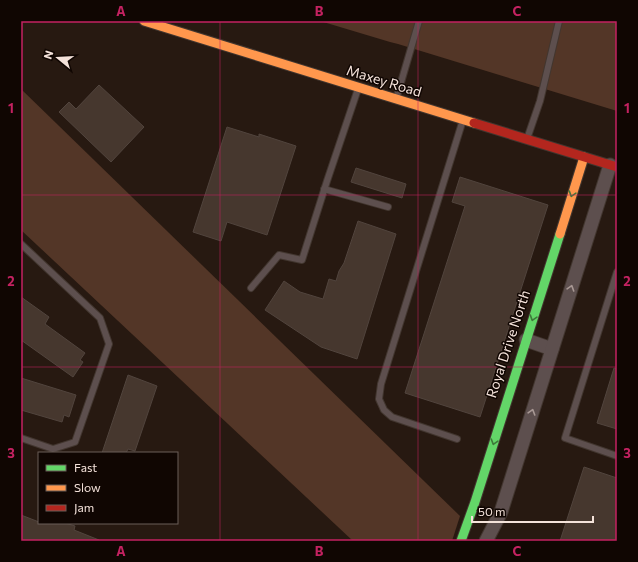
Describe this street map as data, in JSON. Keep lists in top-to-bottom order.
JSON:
{
  "streets": {
    "main road": ["Maxey Road", "Royal Drive North"]
  },
  "crossings": [
    ["Maxey Road", "Royal Drive North"]
  ],
  "one_way": ["Royal Drive North"],
  "legend": ["Fast", "Slow", "Jam"],
  "scale_bar": "50 m",
  "north": "left",
  "grid": {
    "columns": ["A", "B", "C"],
    "rows": ["1", "2", "3"]
  }
}
